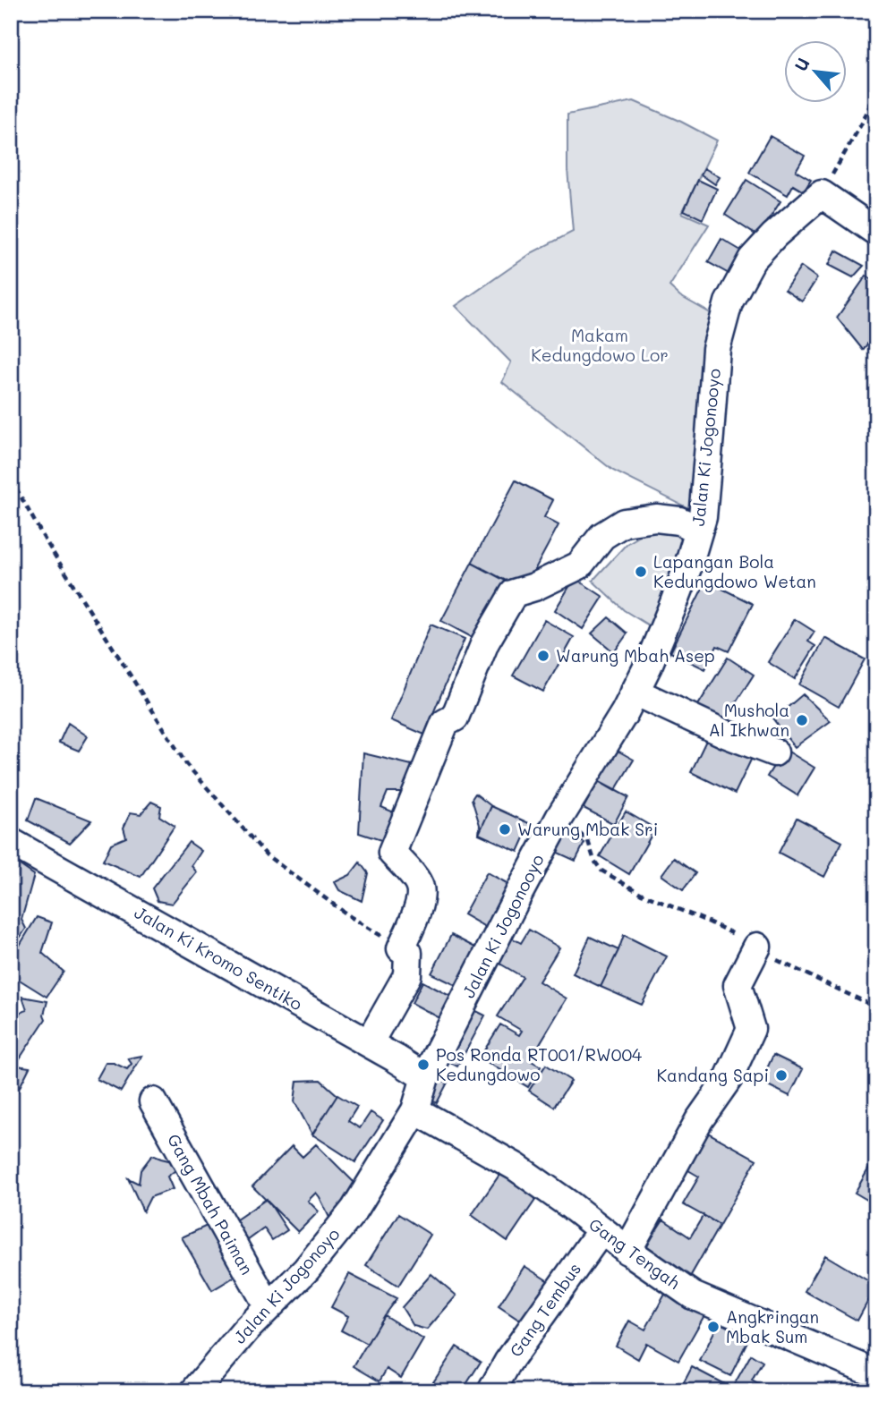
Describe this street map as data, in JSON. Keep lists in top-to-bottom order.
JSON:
{
  "streets": {
    "street": [
      "Jalan Ki Jogonooyo",
      "Jalan Ki Kromo Sentiko",
      "Gang Mbah Paiman",
      "Gang Tengah",
      "Jalan Ki Jogonoyo",
      "Gang Tembus"
    ]
  },
  "crossings": [
    ["Jalan Ki Jogonooyo", "Jalan Ki Kromo Sentiko"],
    ["Jalan Ki Jogonooyo", "Jalan Ki Jogonoyo"],
    ["Jalan Ki Kromo Sentiko", "Jalan Ki Jogonoyo"],
    ["Gang Mbah Paiman", "Jalan Ki Jogonoyo"],
    ["Gang Tengah", "Jalan Ki Jogonoyo"],
    ["Gang Tengah", "Gang Tembus"]
  ],
  "parks": ["Makam Kedungdowo Lor"],
  "places": [
    "Lapangan Bola Kedungdowo Wetan",
    "Warung Mbah Asep",
    "Mushola Al Ikhwan",
    "Warung Mbak Sri",
    "Pos Ronda RT001/RW004 Kedungdowo",
    "Kandang Sapi",
    "Angkringan Mbak Sum"
  ],
  "north": "top left"
}
